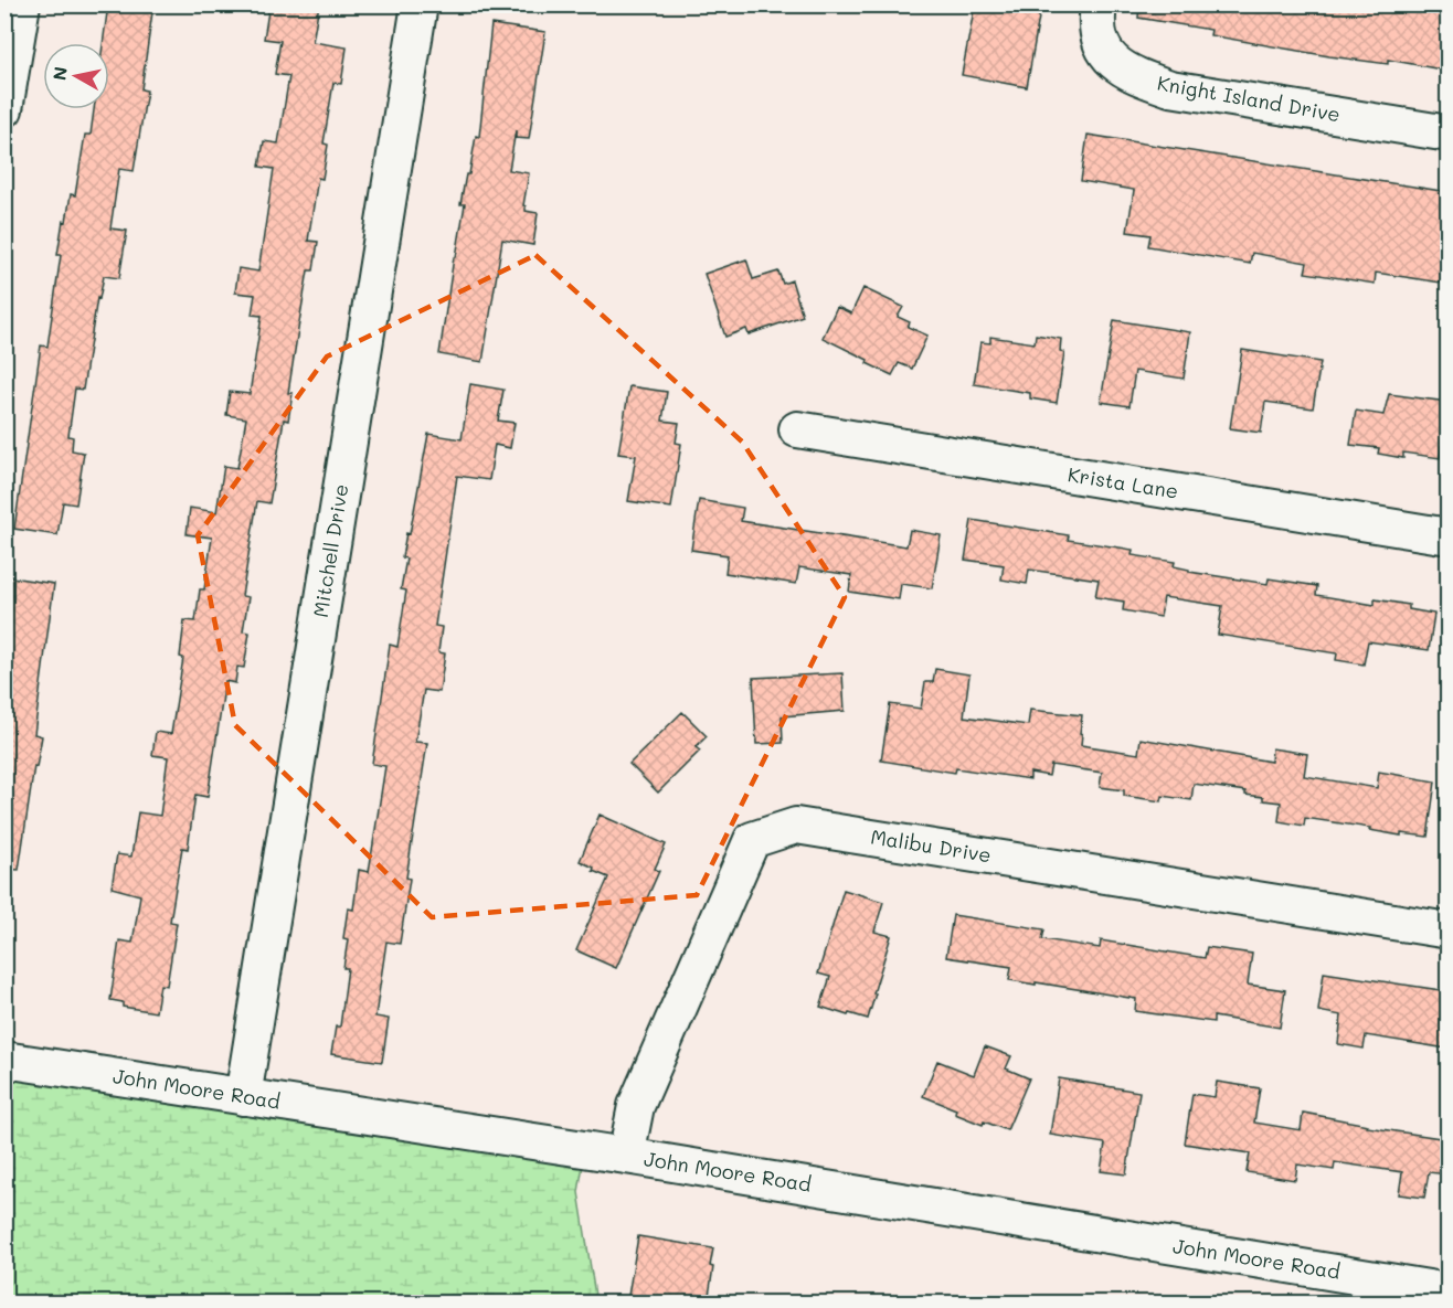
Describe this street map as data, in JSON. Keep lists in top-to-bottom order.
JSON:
{
  "streets": {
    "street": [
      "Knight Island Drive",
      "Krista Lane",
      "Mitchell Drive",
      "Malibu Drive",
      "John Moore Road"
    ]
  },
  "crossings": [
    ["Mitchell Drive", "John Moore Road"],
    ["Malibu Drive", "John Moore Road"]
  ],
  "north": "left"
}
